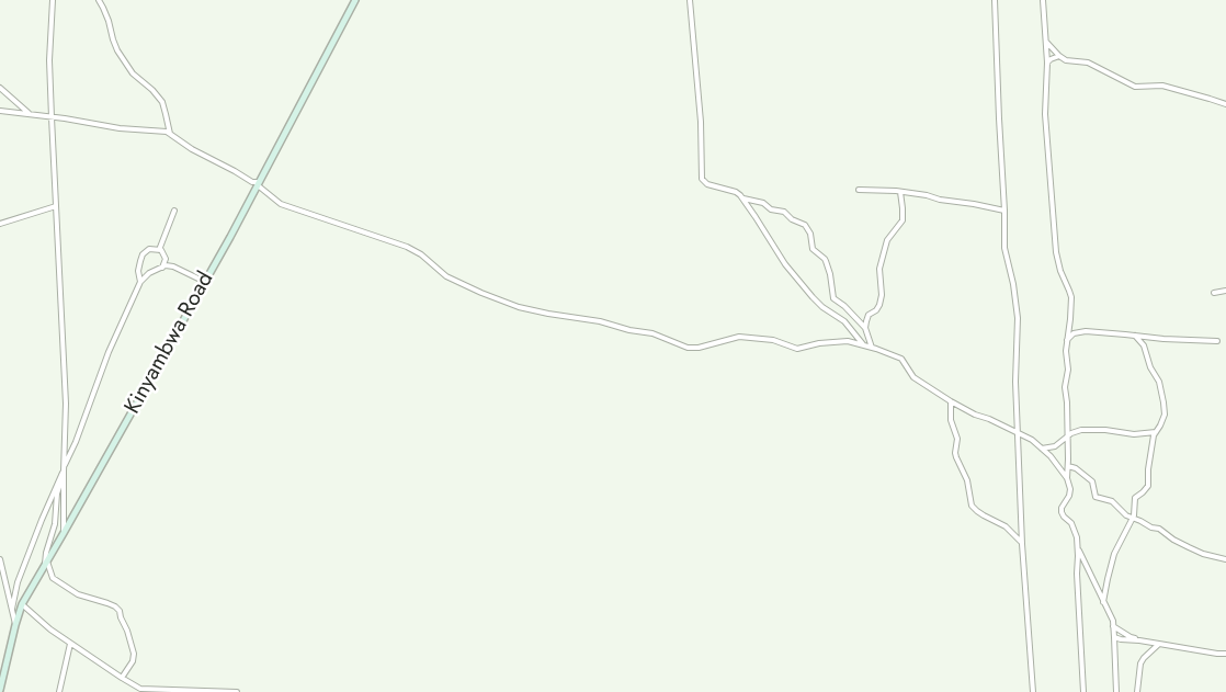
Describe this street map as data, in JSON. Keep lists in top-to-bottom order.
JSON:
{
  "streets": {
    "street": ["Kinyambwa Road"]
  }
}
